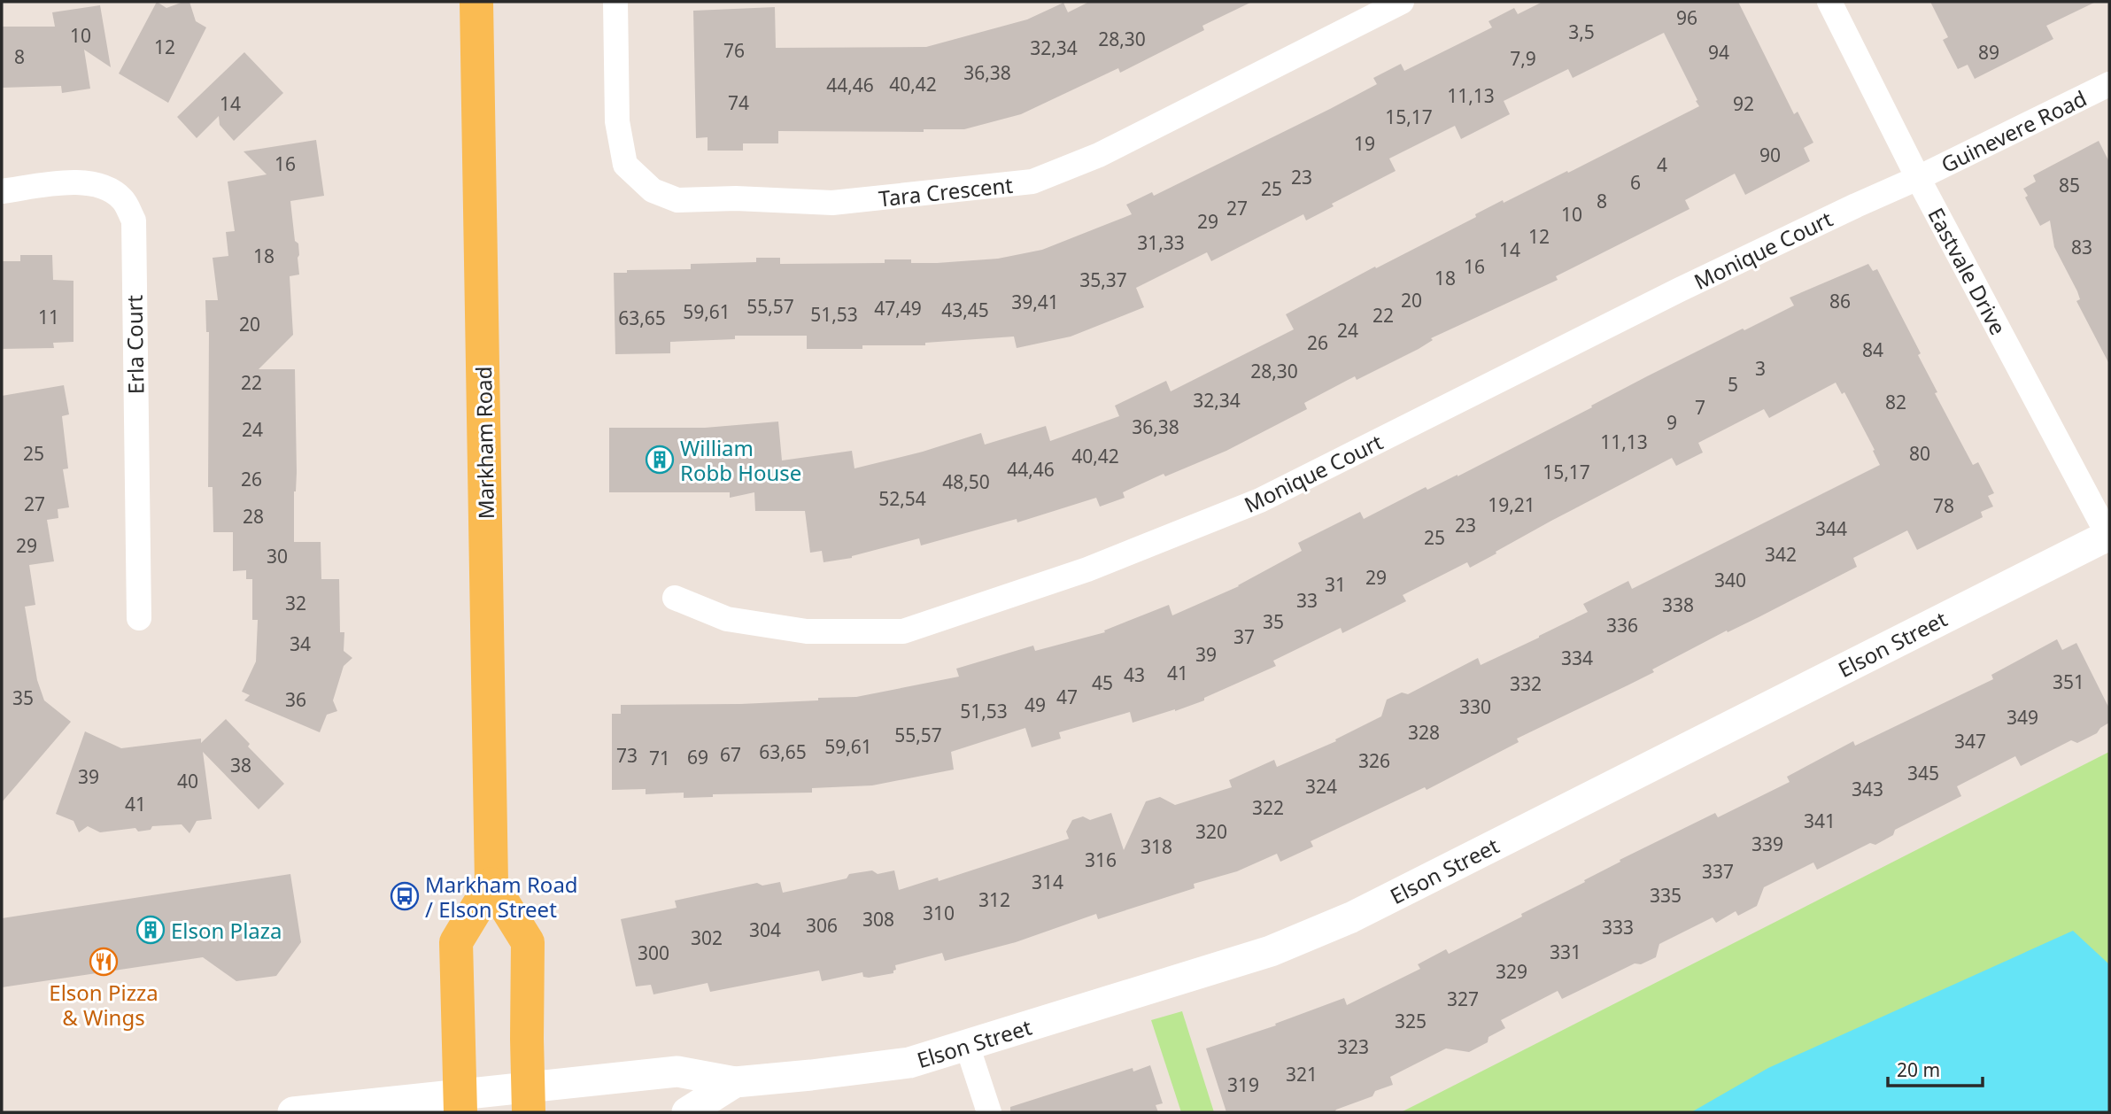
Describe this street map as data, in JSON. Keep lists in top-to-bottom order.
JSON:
{
  "streets": {
    "main road": ["Markham Road"],
    "street": [
      "Guinevere Road",
      "Tara Crescent",
      "Monique Court",
      "Eastvale Drive",
      "Erla Court",
      "Elson Street"
    ]
  },
  "crossings": [
    ["Guinevere Road", "Monique Court"],
    ["Guinevere Road", "Eastvale Drive"],
    ["Monique Court", "Eastvale Drive"],
    ["Eastvale Drive", "Elson Street"]
  ],
  "places": {
    "building": ["William Robb House", "Elson Plaza"],
    "bus stop": ["Markham Road / Elson Street"],
    "restaurant": ["Elson Pizza & Wings"]
  },
  "house_numbers": [
    "96",
    "3,5",
    "10",
    "28,30",
    "12",
    "32,34",
    "76",
    "94",
    "89",
    "8",
    "7,9",
    "36,38",
    "40,42",
    "44,46",
    "11,13",
    "74",
    "14",
    "92",
    "15,17",
    "19",
    "90",
    "16",
    "4",
    "23",
    "6",
    "85",
    "25",
    "8",
    "27",
    "10",
    "29",
    "12",
    "31,33",
    "83",
    "14",
    "18",
    "16",
    "18",
    "35,37",
    "20",
    "86",
    "39,41",
    "55,57",
    "47,49",
    "43,45",
    "59,61",
    "51,53",
    "22",
    "11",
    "63,65",
    "20",
    "24",
    "26",
    "84",
    "3",
    "28,30",
    "22",
    "5",
    "32,34",
    "82",
    "7",
    "9",
    "36,38",
    "24",
    "11,13",
    "25",
    "80",
    "40,42",
    "44,46",
    "15,17",
    "26",
    "48,50",
    "52,54",
    "27",
    "19,21",
    "78",
    "28",
    "23",
    "344",
    "25",
    "29",
    "342",
    "30",
    "29",
    "340",
    "31",
    "33",
    "32",
    "338",
    "35",
    "336",
    "37",
    "34",
    "39",
    "334",
    "41",
    "43",
    "351",
    "45",
    "332",
    "47",
    "35",
    "36",
    "49",
    "330",
    "51,53",
    "349",
    "328",
    "55,57",
    "347",
    "59,61",
    "63,65",
    "67",
    "73",
    "69",
    "71",
    "326",
    "38",
    "345",
    "39",
    "40",
    "324",
    "343",
    "41",
    "322",
    "341",
    "320",
    "339",
    "318",
    "316",
    "337",
    "314",
    "335",
    "312",
    "310",
    "308",
    "306",
    "333",
    "304",
    "302",
    "331",
    "300",
    "329",
    "327",
    "325",
    "323",
    "321",
    "319"
  ],
  "scale_bar": "20 m"
}
